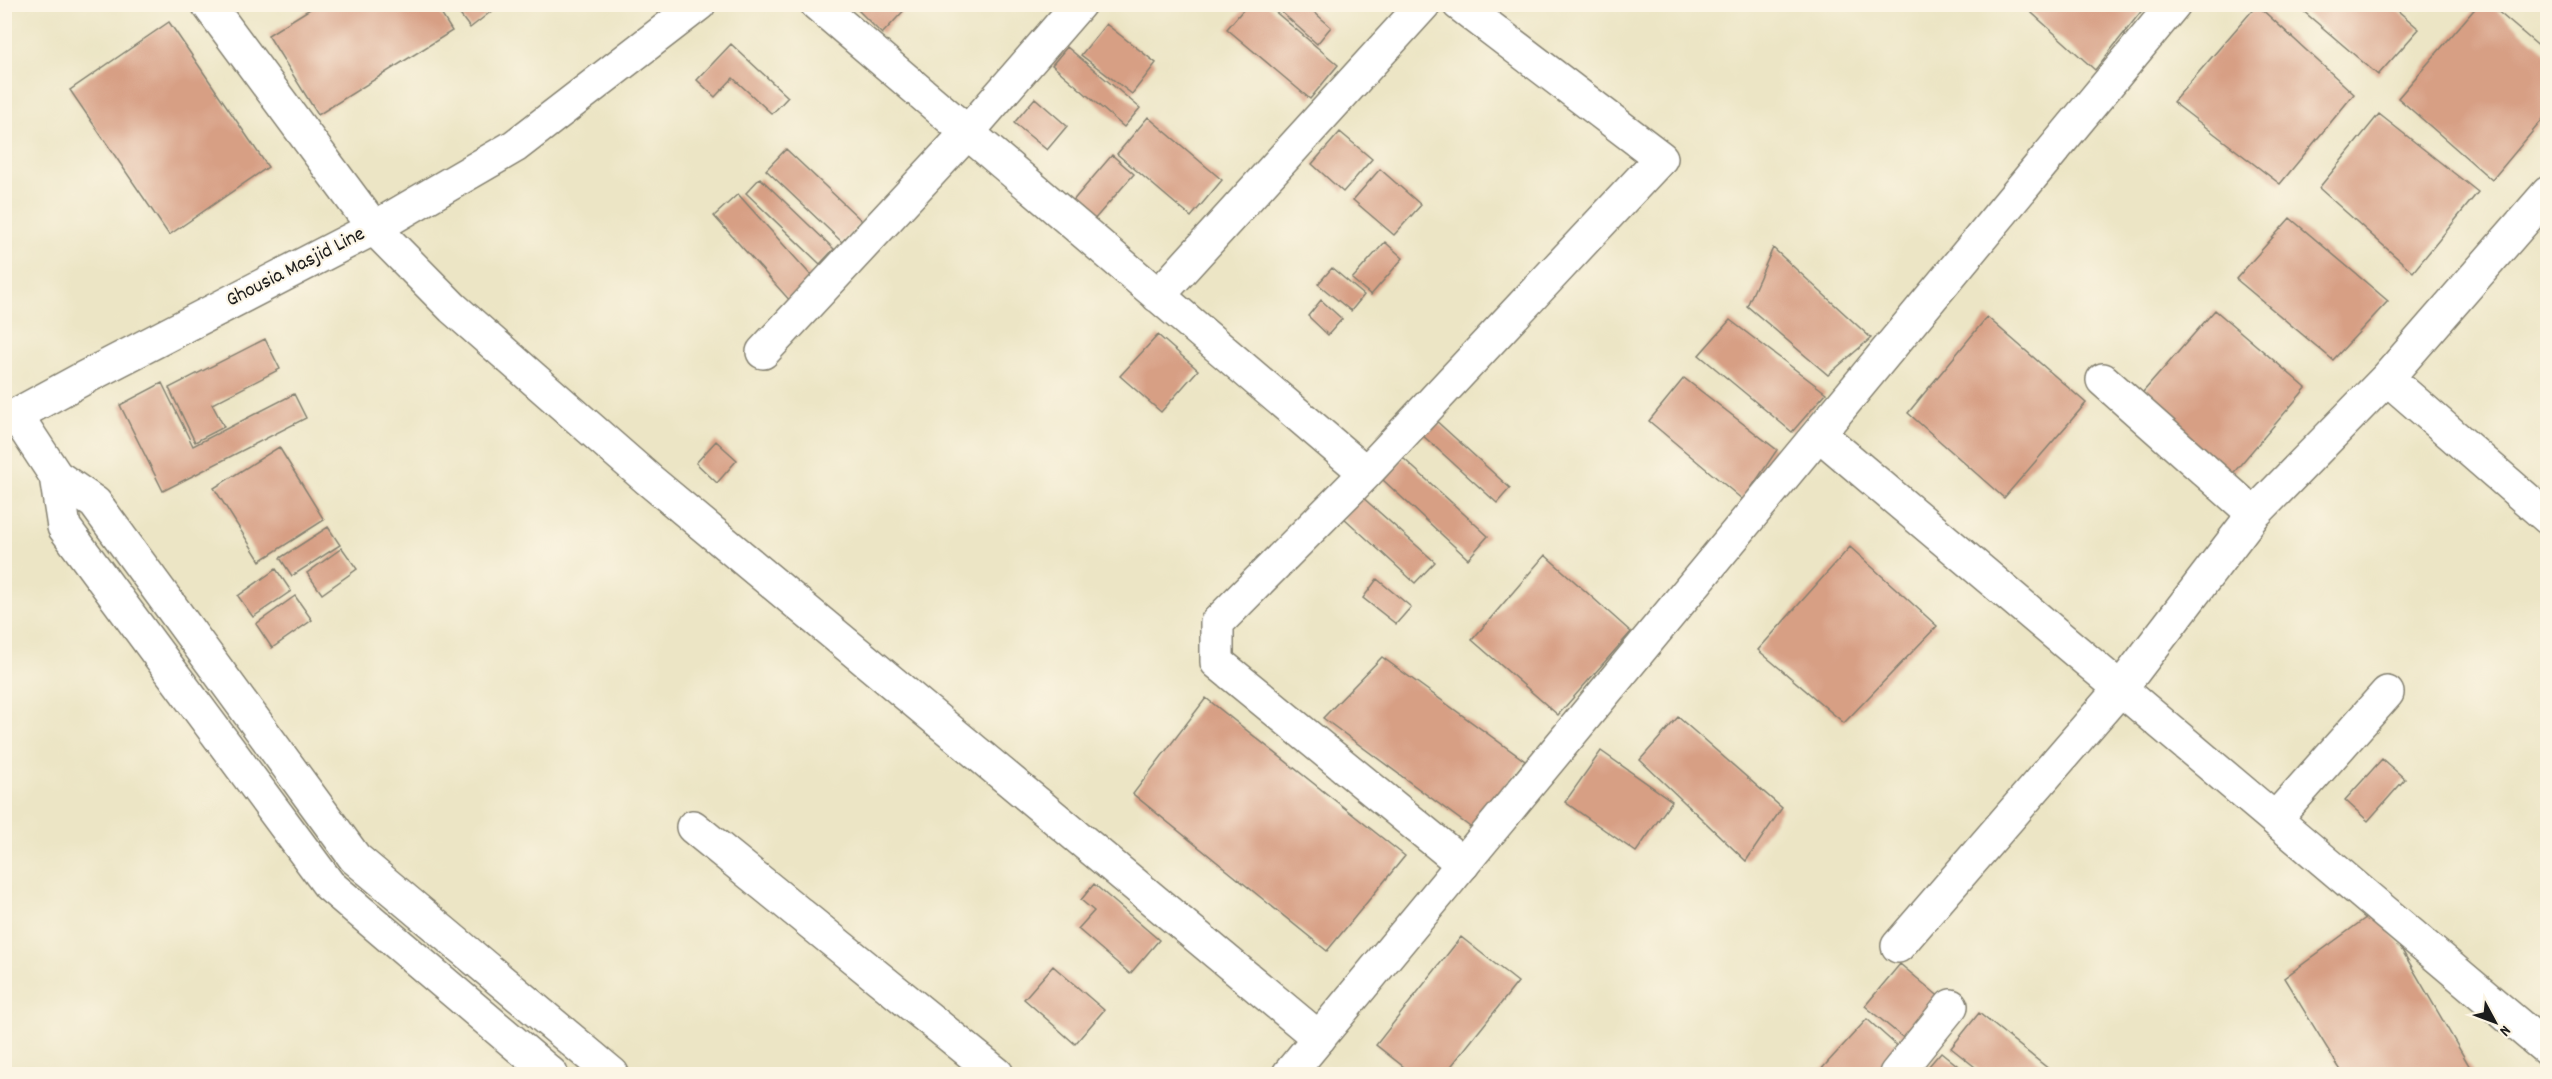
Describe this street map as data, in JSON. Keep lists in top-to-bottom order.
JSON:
{
  "streets": {
    "street": ["Ghousia Masjid Line"]
  },
  "north": "bottom right"
}
